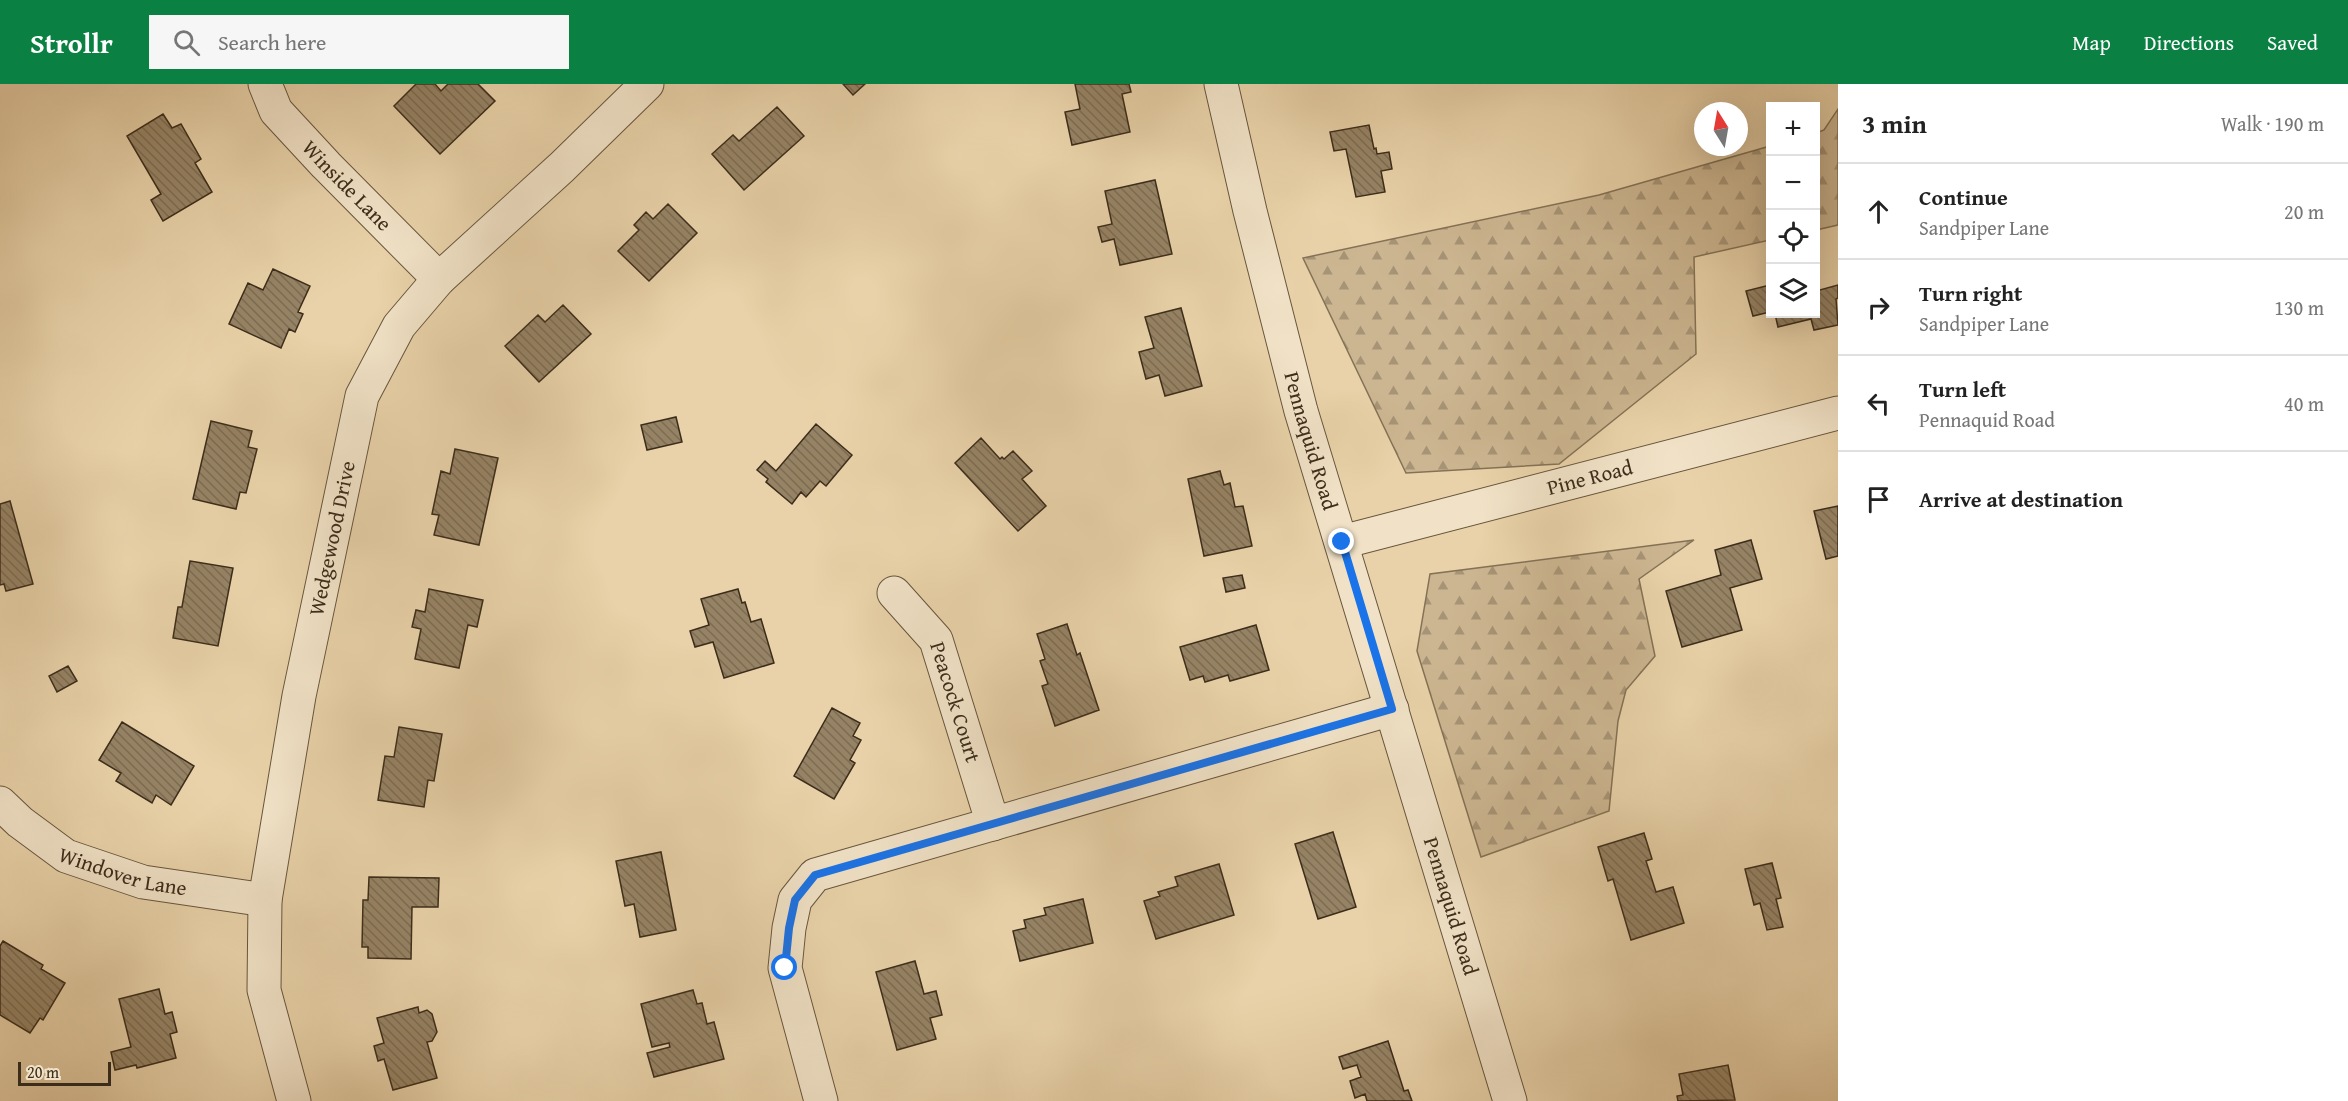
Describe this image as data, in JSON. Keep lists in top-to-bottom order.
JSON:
{
  "streets": {
    "street": [
      "Winside Lane",
      "Pennaquid Road",
      "Pine Road",
      "Wedgewood Drive",
      "Peacock Court",
      "Windover Lane"
    ]
  },
  "crossings": [
    ["Winside Lane", "Wedgewood Drive"],
    ["Pennaquid Road", "Pine Road"],
    ["Wedgewood Drive", "Windover Lane"]
  ],
  "scale_bar": "20 m",
  "north": "top",
  "page": {
    "header": "Strollr",
    "search": "Search here",
    "nav": ["Map", "Directions", "Saved"],
    "heading": ["3 min", "Walk · 190 m"],
    "map_buttons": ["+", "−"],
    "list": [
      ["Continue", "Sandpiper Lane", "20 m"],
      ["Turn right", "Sandpiper Lane", "130 m"],
      ["Turn left", "Pennaquid Road", "40 m"],
      "Arrive at destination"
    ],
    "scale": "20 m"
  }
}
